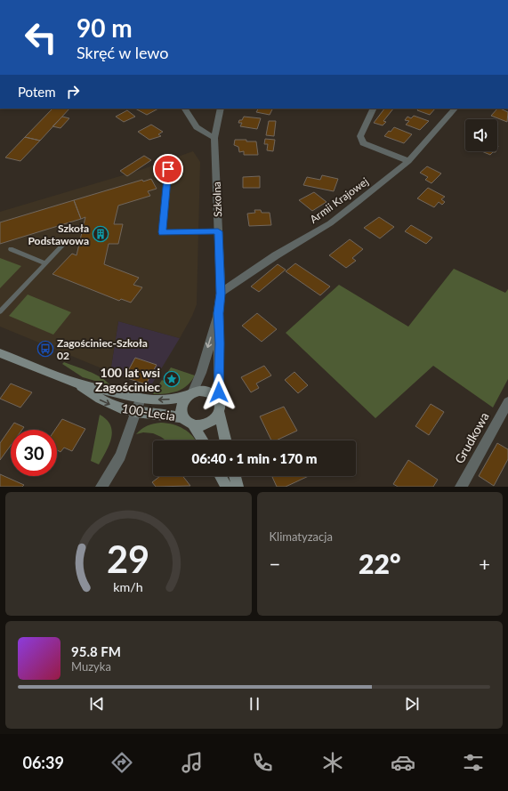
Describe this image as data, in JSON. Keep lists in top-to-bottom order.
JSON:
{
  "streets": {
    "street": [
      "Szkolna",
      "Armii Krajowej",
      "100-Lecia",
      "Grudkowa"
    ]
  },
  "crossings": [
    ["Szkolna", "Armii Krajowej"],
    ["Szkolna", "100-Lecia"]
  ],
  "places": {
    "building": ["Szkoła Podstawowa"],
    "bus stop": ["Zagościniec-Szkoła 02"],
    "place": ["100 lat wsi Zagościniec"]
  },
  "page": {
    "turn": ["90 m", "Skręć w lewo"],
    "then": "Potem",
    "limit": "30",
    "trip": "06:40 · 1 min · 170 m",
    "tile": "Klimatyzacja",
    "heat": ["−", "22°", "+"],
    "song": ["95.8 FM", "Muzyka"],
    "tabs": "06:39",
    "gauge": ["29", "km/h"]
  }
}
